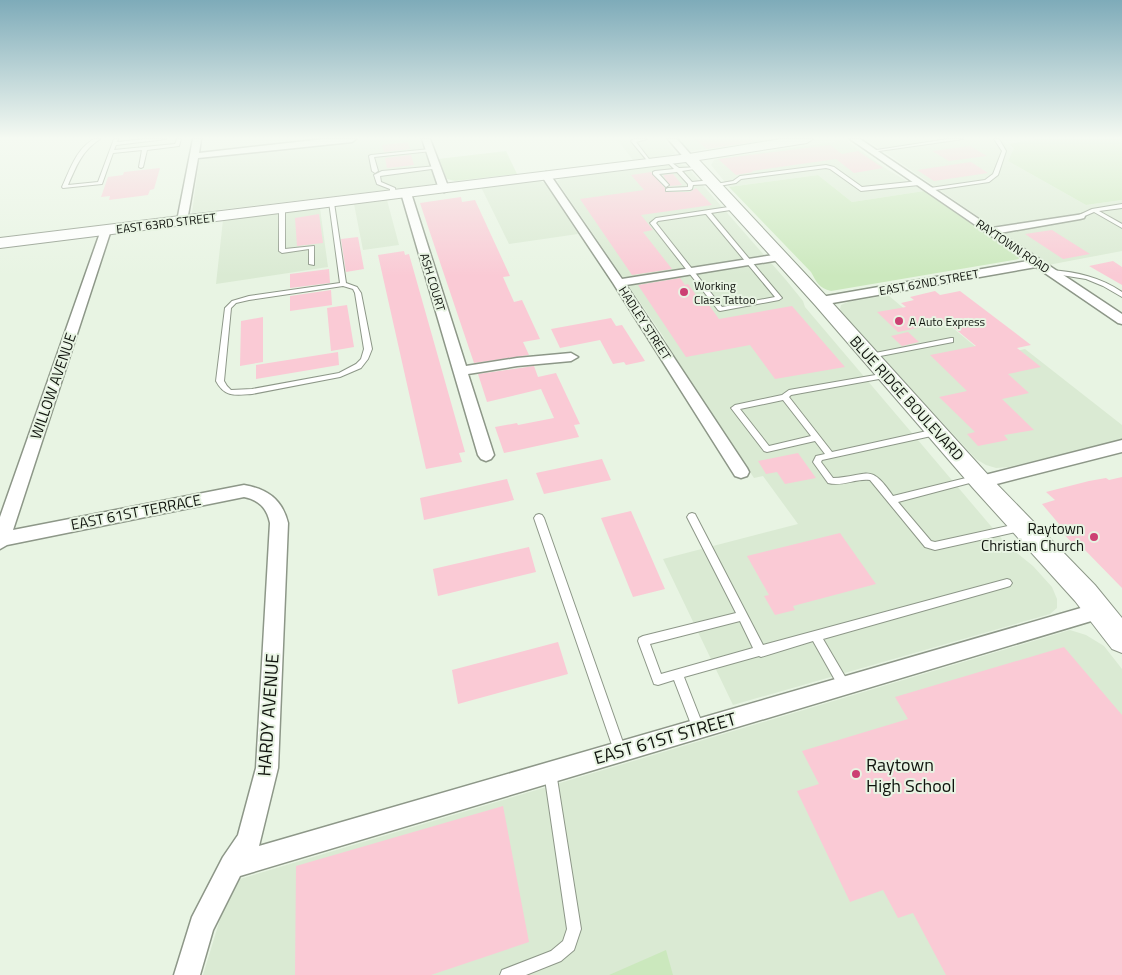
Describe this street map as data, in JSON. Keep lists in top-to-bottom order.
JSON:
{
  "streets": {
    "street": [
      "EAST 63RD STREET",
      "RAYTOWN ROAD",
      "ASH COURT",
      "EAST 62ND STREET",
      "HADLEY STREET",
      "WILLOW AVENUE",
      "BLUE RIDGE BOULEVARD",
      "EAST 61ST TERRACE",
      "HARDY AVENUE",
      "EAST 61ST STREET"
    ]
  },
  "crossings": [
    ["EAST 63RD STREET", "ASH COURT"],
    ["EAST 63RD STREET", "WILLOW AVENUE"],
    ["RAYTOWN ROAD", "EAST 62ND STREET"],
    ["EAST 62ND STREET", "BLUE RIDGE BOULEVARD"],
    ["WILLOW AVENUE", "EAST 61ST TERRACE"],
    ["BLUE RIDGE BOULEVARD", "EAST 61ST STREET"],
    ["EAST 61ST TERRACE", "HARDY AVENUE"],
    ["HARDY AVENUE", "EAST 61ST STREET"]
  ],
  "places": [
    "Working Class Tattoo",
    "A Auto Express",
    "Raytown Christian Church",
    "Raytown High School"
  ]
}
